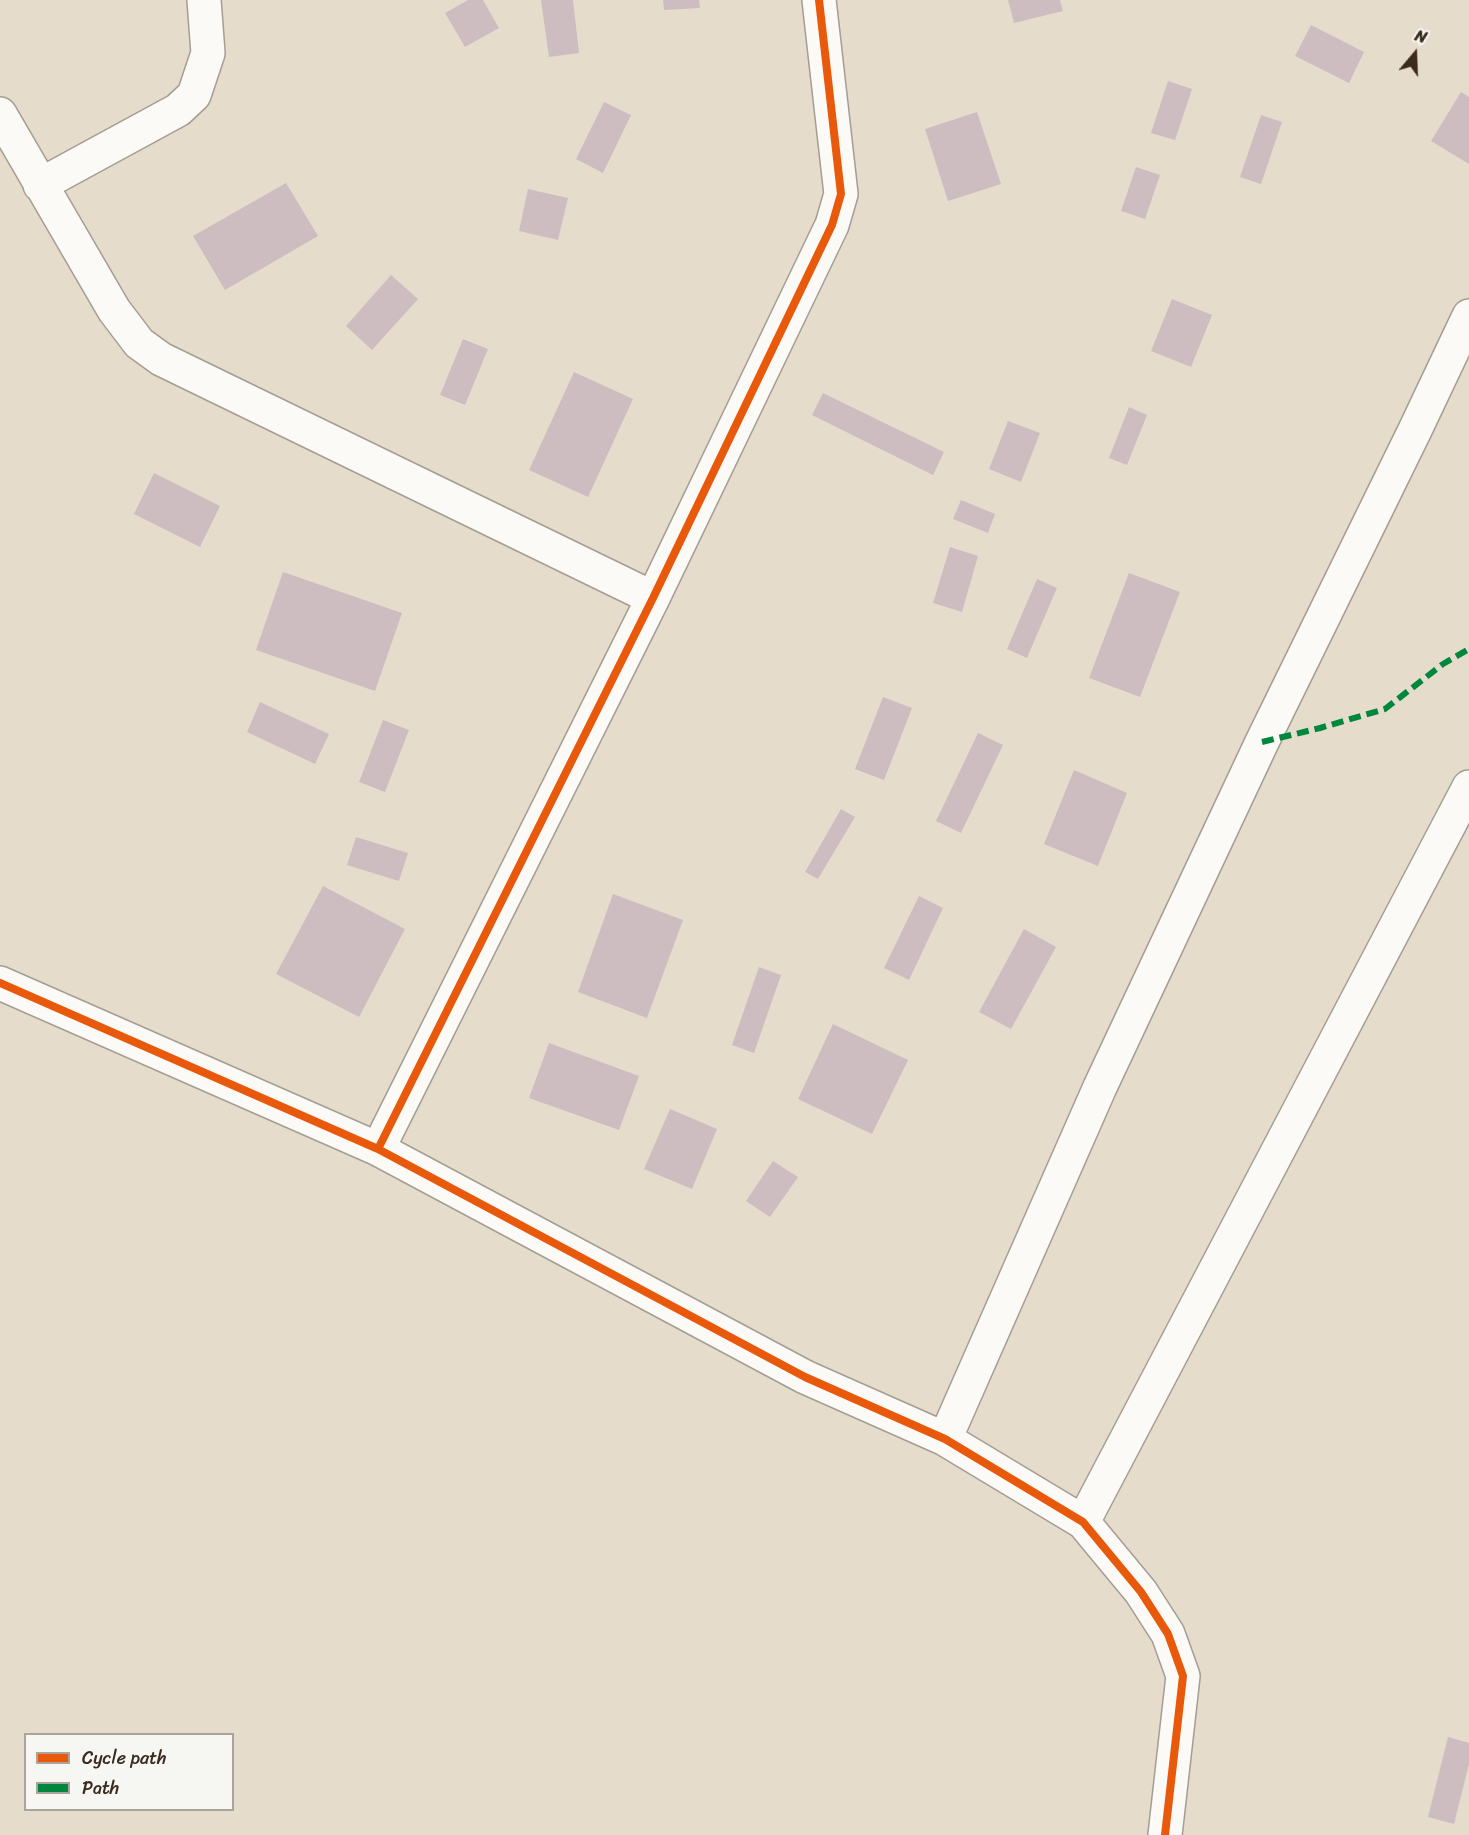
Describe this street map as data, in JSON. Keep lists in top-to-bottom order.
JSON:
{
  "legend": ["Cycle path", "Path"],
  "north": "top"
}
